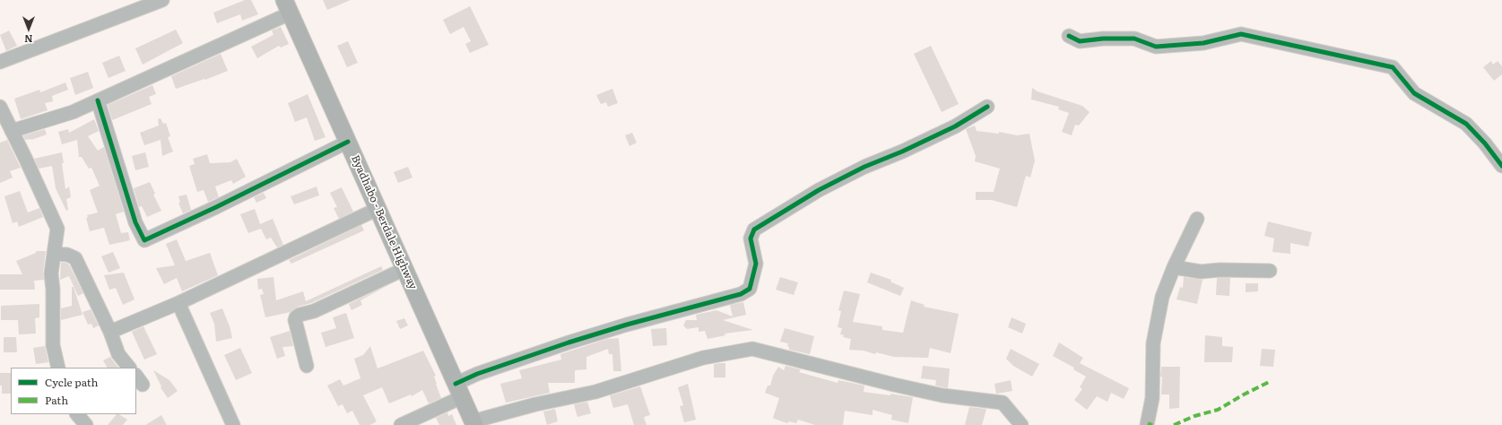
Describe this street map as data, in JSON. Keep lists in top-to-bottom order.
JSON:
{
  "streets": {
    "main road": ["Byadhabo - Berdale Highway"]
  },
  "legend": ["Cycle path", "Path"],
  "north": "bottom"
}
